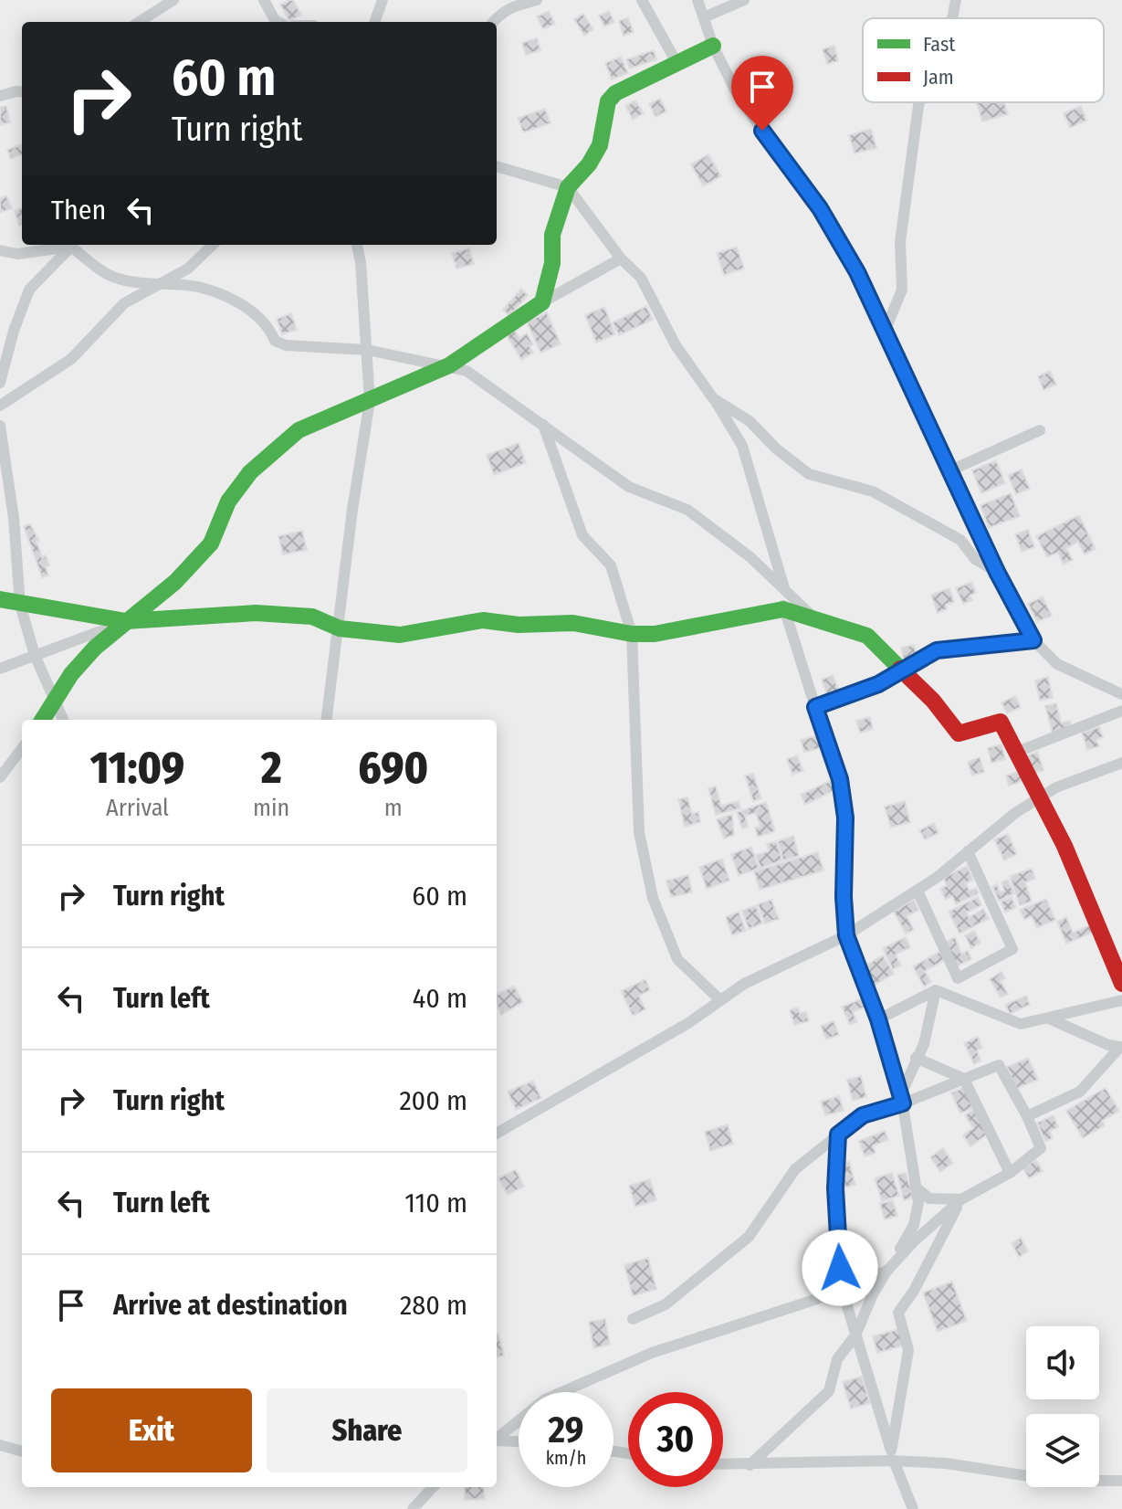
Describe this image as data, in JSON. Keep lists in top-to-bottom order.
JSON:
{
  "legend": ["Fast", "Jam"],
  "page": {
    "turn": ["60 m", "Turn right"],
    "then": "Then",
    "eta": [
      "11:09",
      "Arrival",
      "2",
      "min",
      "690",
      "m"
    ],
    "list": [
      {
        "name": "Turn right",
        "value": "60 m"
      },
      {
        "name": "Turn left",
        "value": "40 m"
      },
      {
        "name": "Turn right",
        "value": "200 m"
      },
      {
        "name": "Turn left",
        "value": "110 m"
      },
      {
        "name": "Arrive at destination",
        "value": "280 m"
      }
    ],
    "buttons": ["Exit", "Share"],
    "speed": "29 km/h",
    "limit": "30"
  }
}
